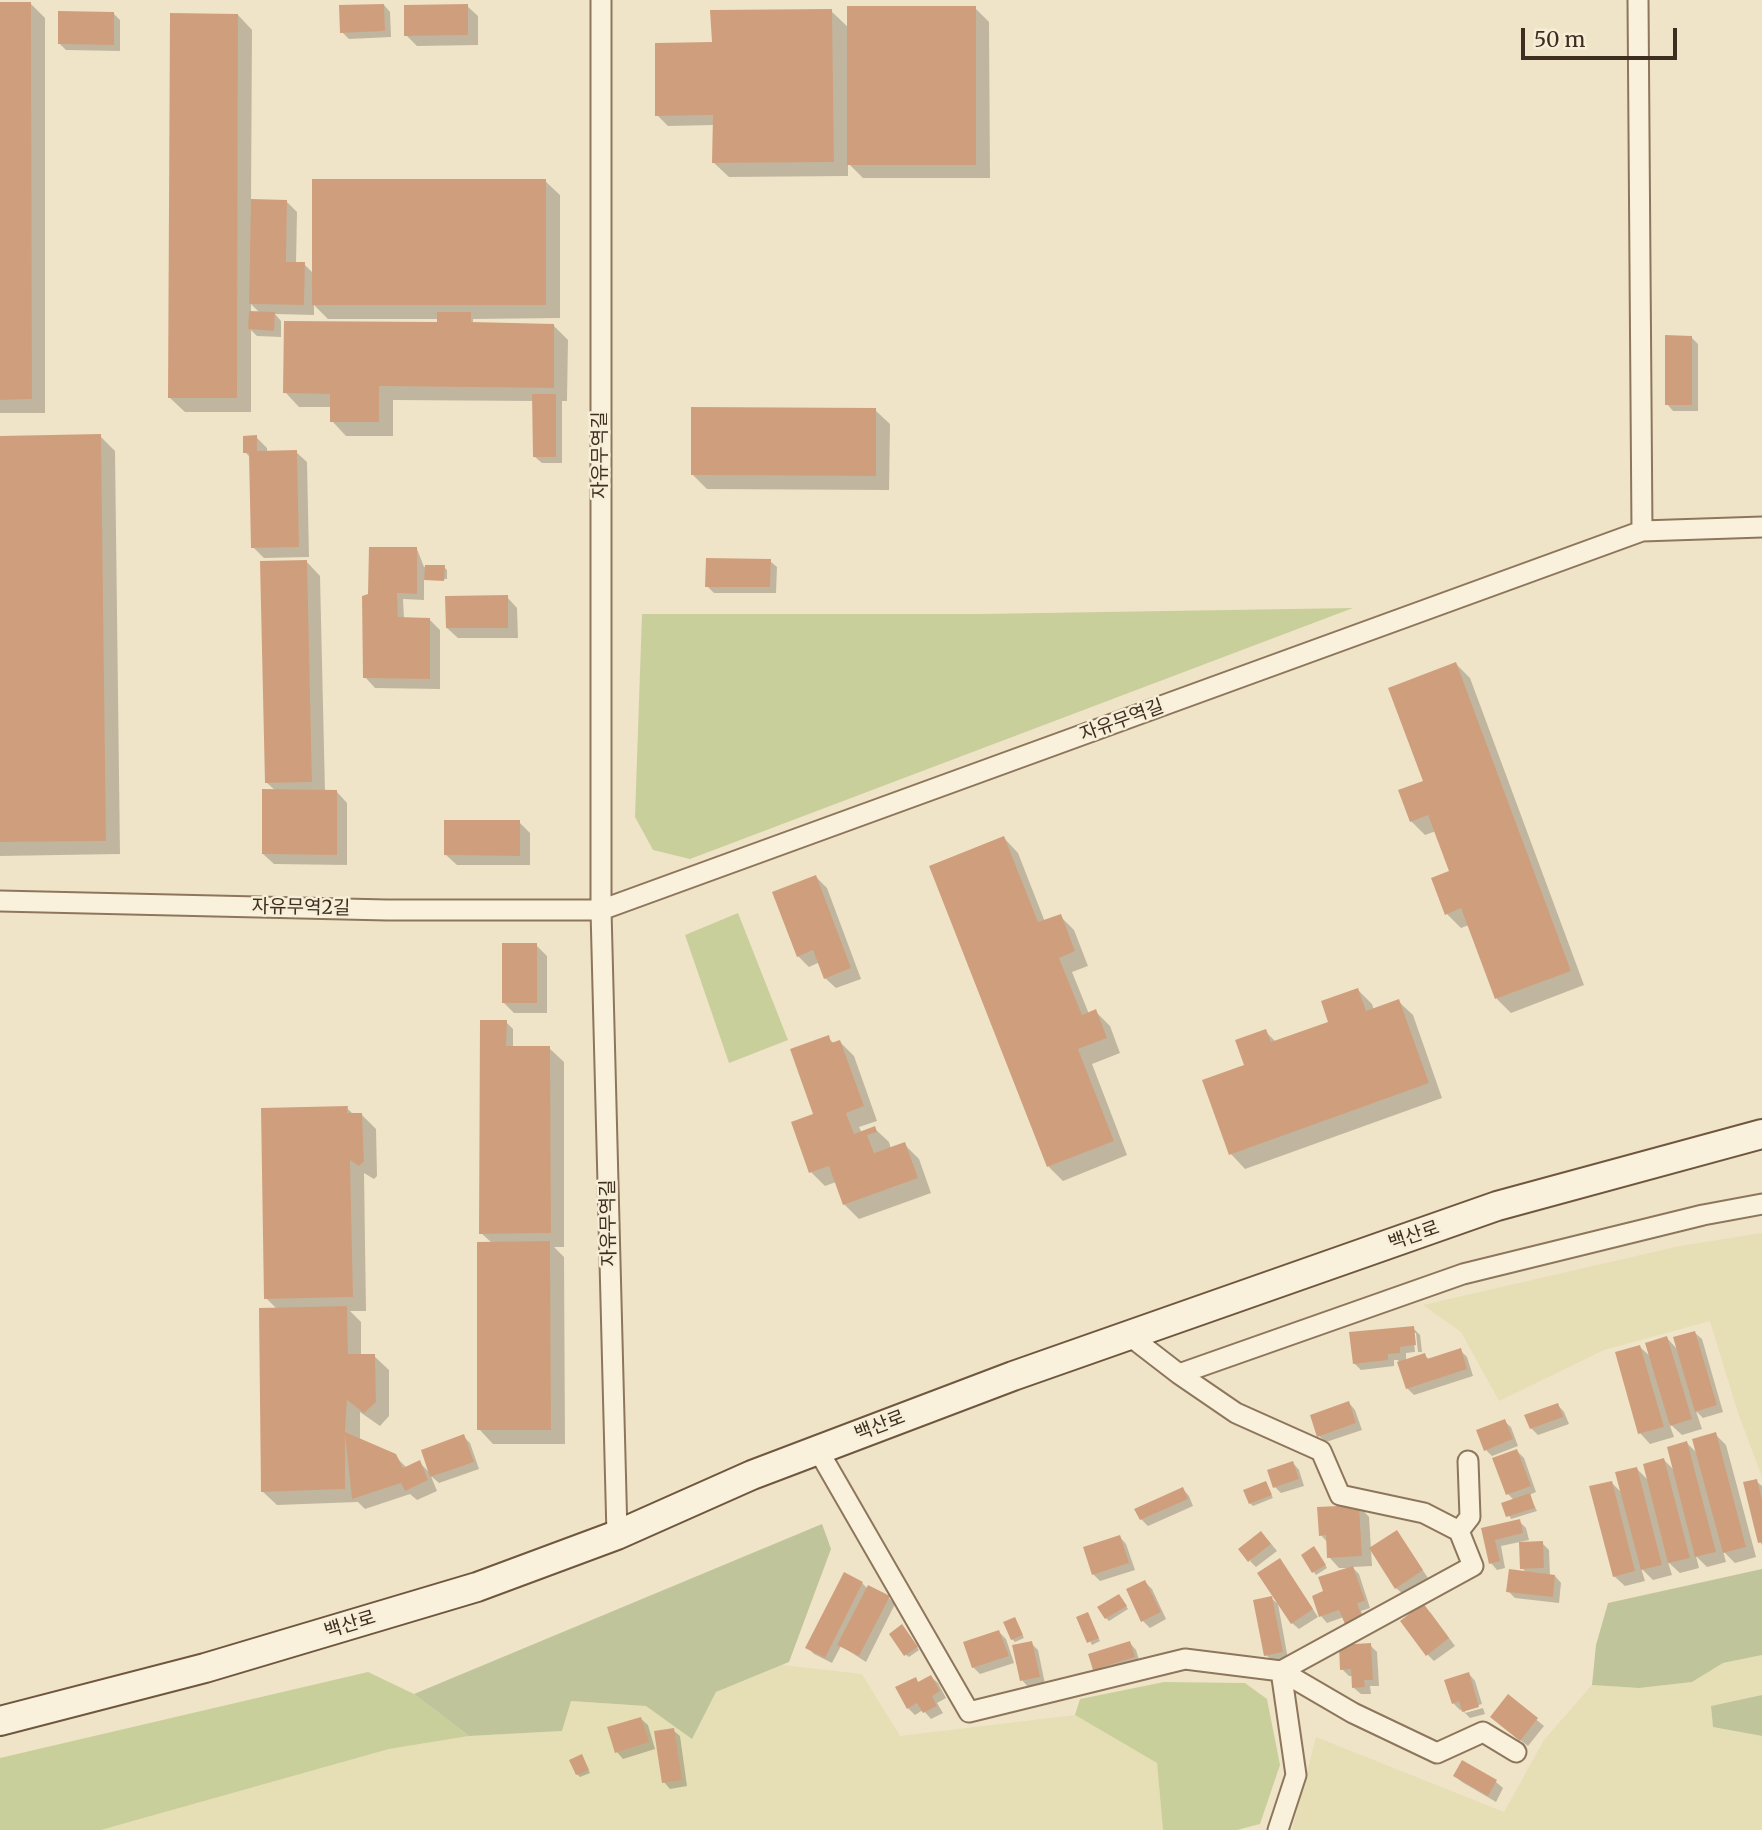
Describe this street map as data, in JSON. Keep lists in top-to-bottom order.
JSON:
{
  "streets": {
    "main road": ["백산로"],
    "street": ["자유무역길", "자유무역2길"]
  },
  "crossings": [
    ["자유무역길", "자유무역2길"],
    ["자유무역길", "백산로"]
  ],
  "scale_bar": "50 m"
}
